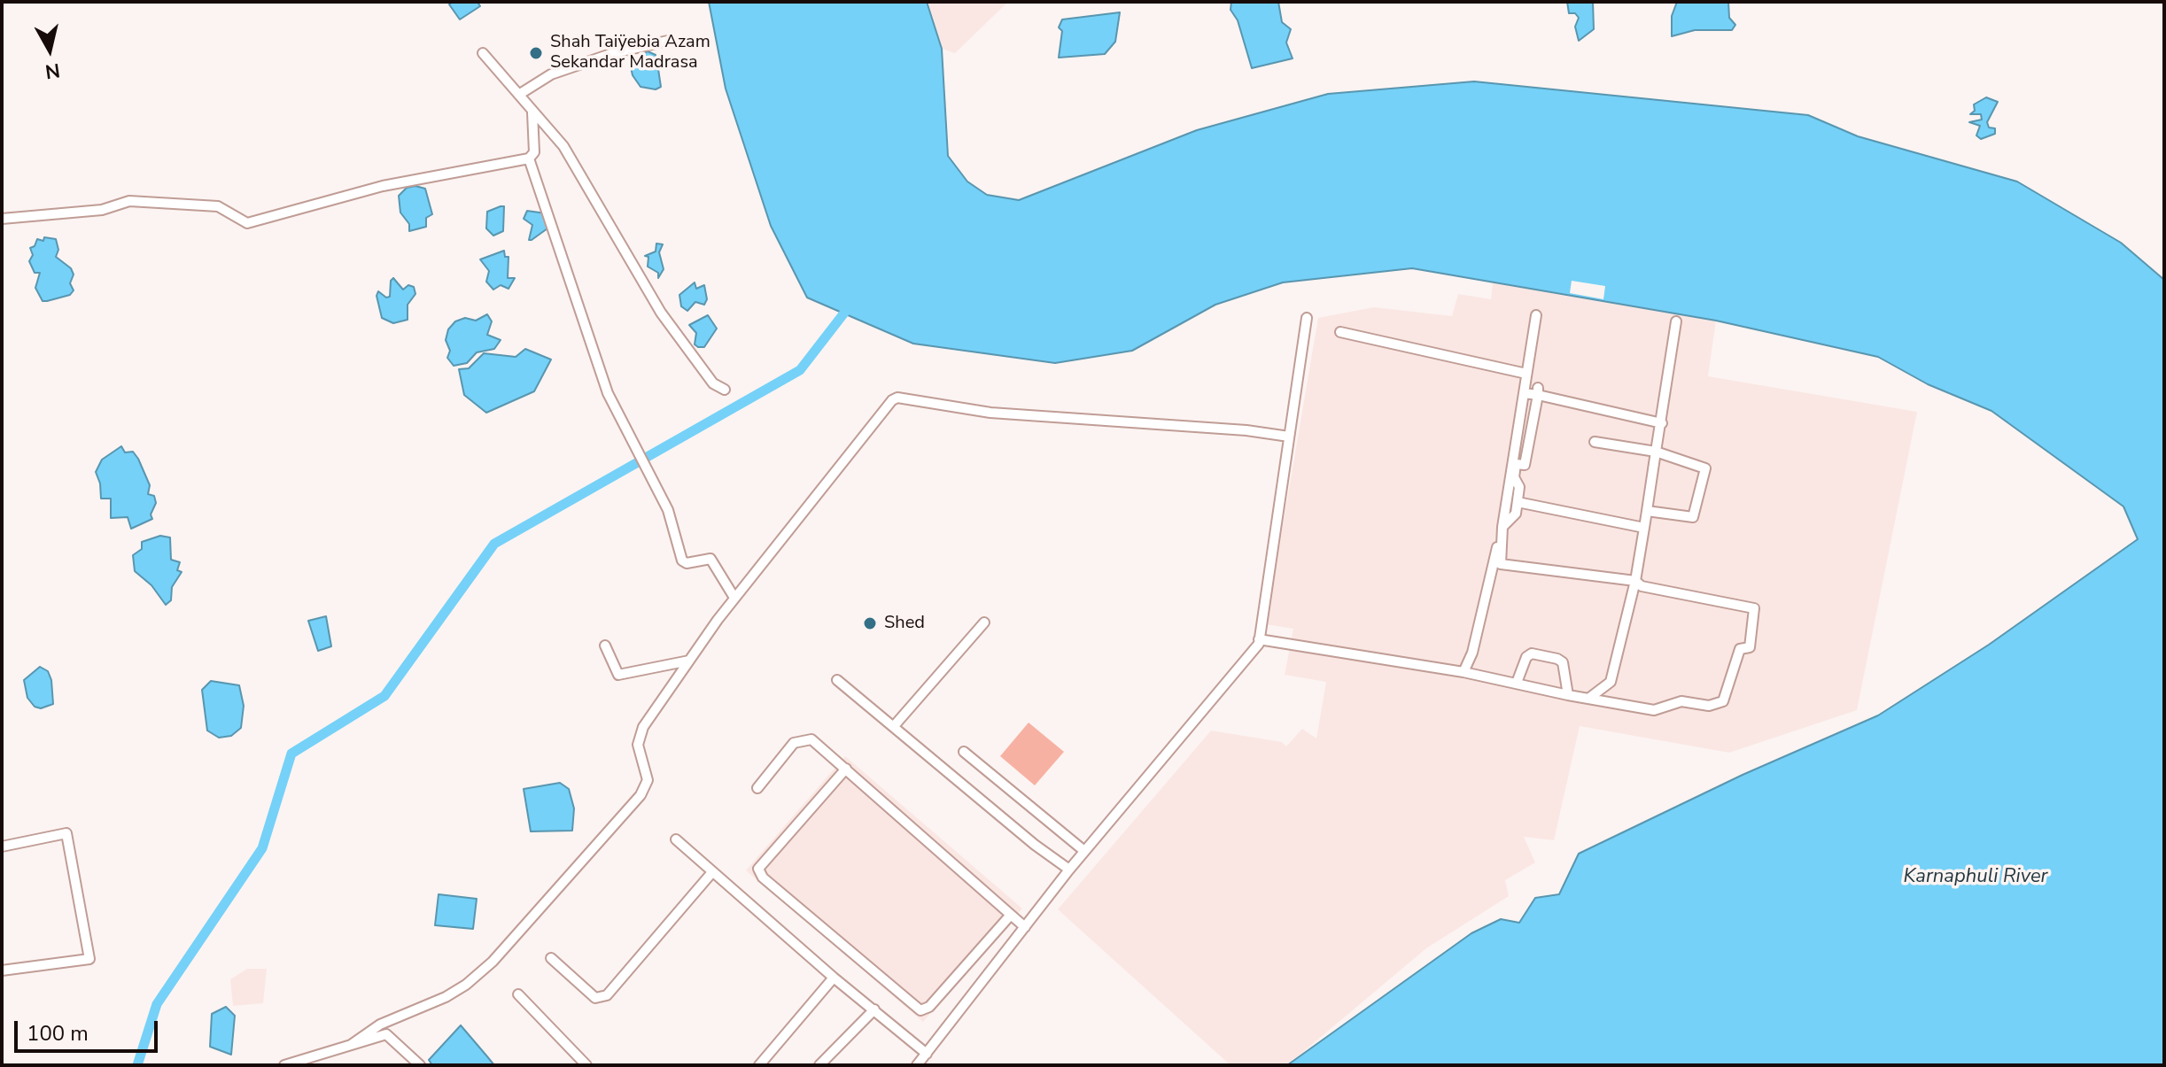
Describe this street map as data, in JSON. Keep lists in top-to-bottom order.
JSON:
{
  "water": ["Karnaphuli River"],
  "places": ["Shah Taiÿebia Azam Sekandar Madrasa", "Shed"],
  "scale_bar": "100 m",
  "north": "bottom"
}
